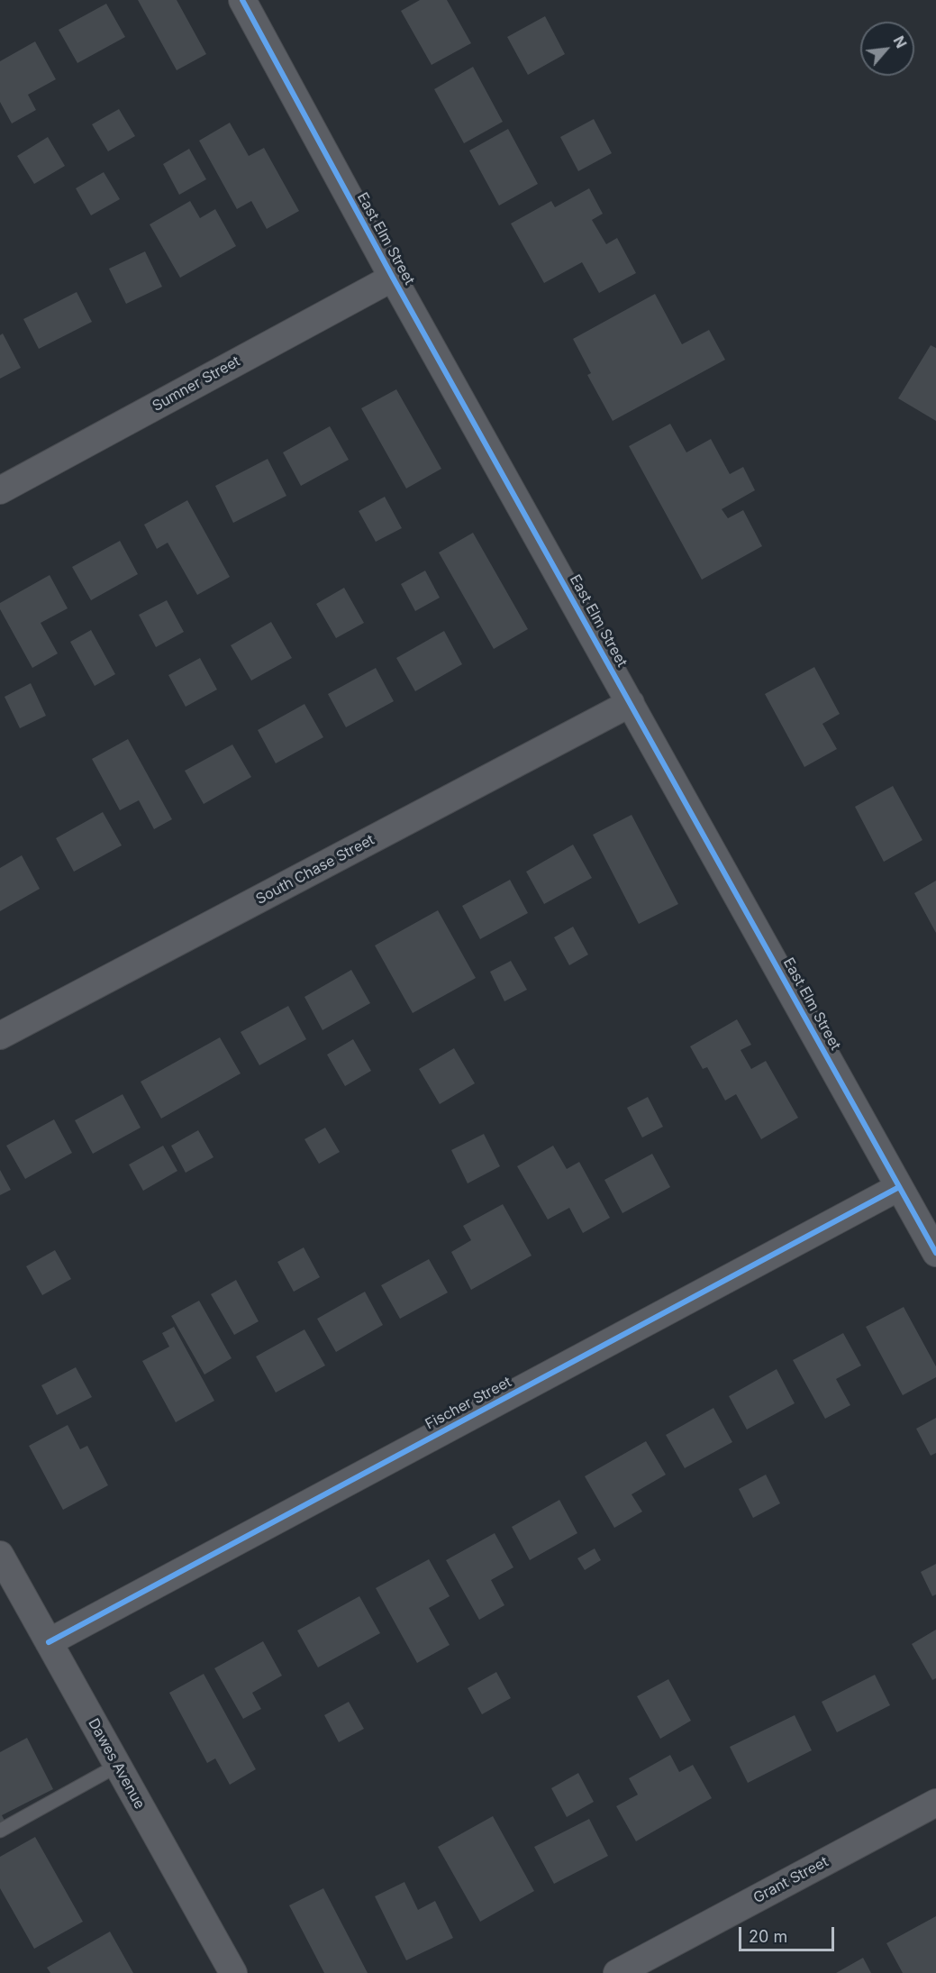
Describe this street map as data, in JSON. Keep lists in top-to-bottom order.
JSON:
{
  "streets": {
    "street": [
      "East Elm Street",
      "Sumner Street",
      "South Chase Street",
      "Fischer Street",
      "Dawes Avenue",
      "Grant Street"
    ]
  },
  "crossings": [
    ["East Elm Street", "Sumner Street"],
    ["East Elm Street", "South Chase Street"],
    ["East Elm Street", "Fischer Street"],
    ["Fischer Street", "Dawes Avenue"]
  ],
  "scale_bar": "20 m",
  "north": "top right"
}
